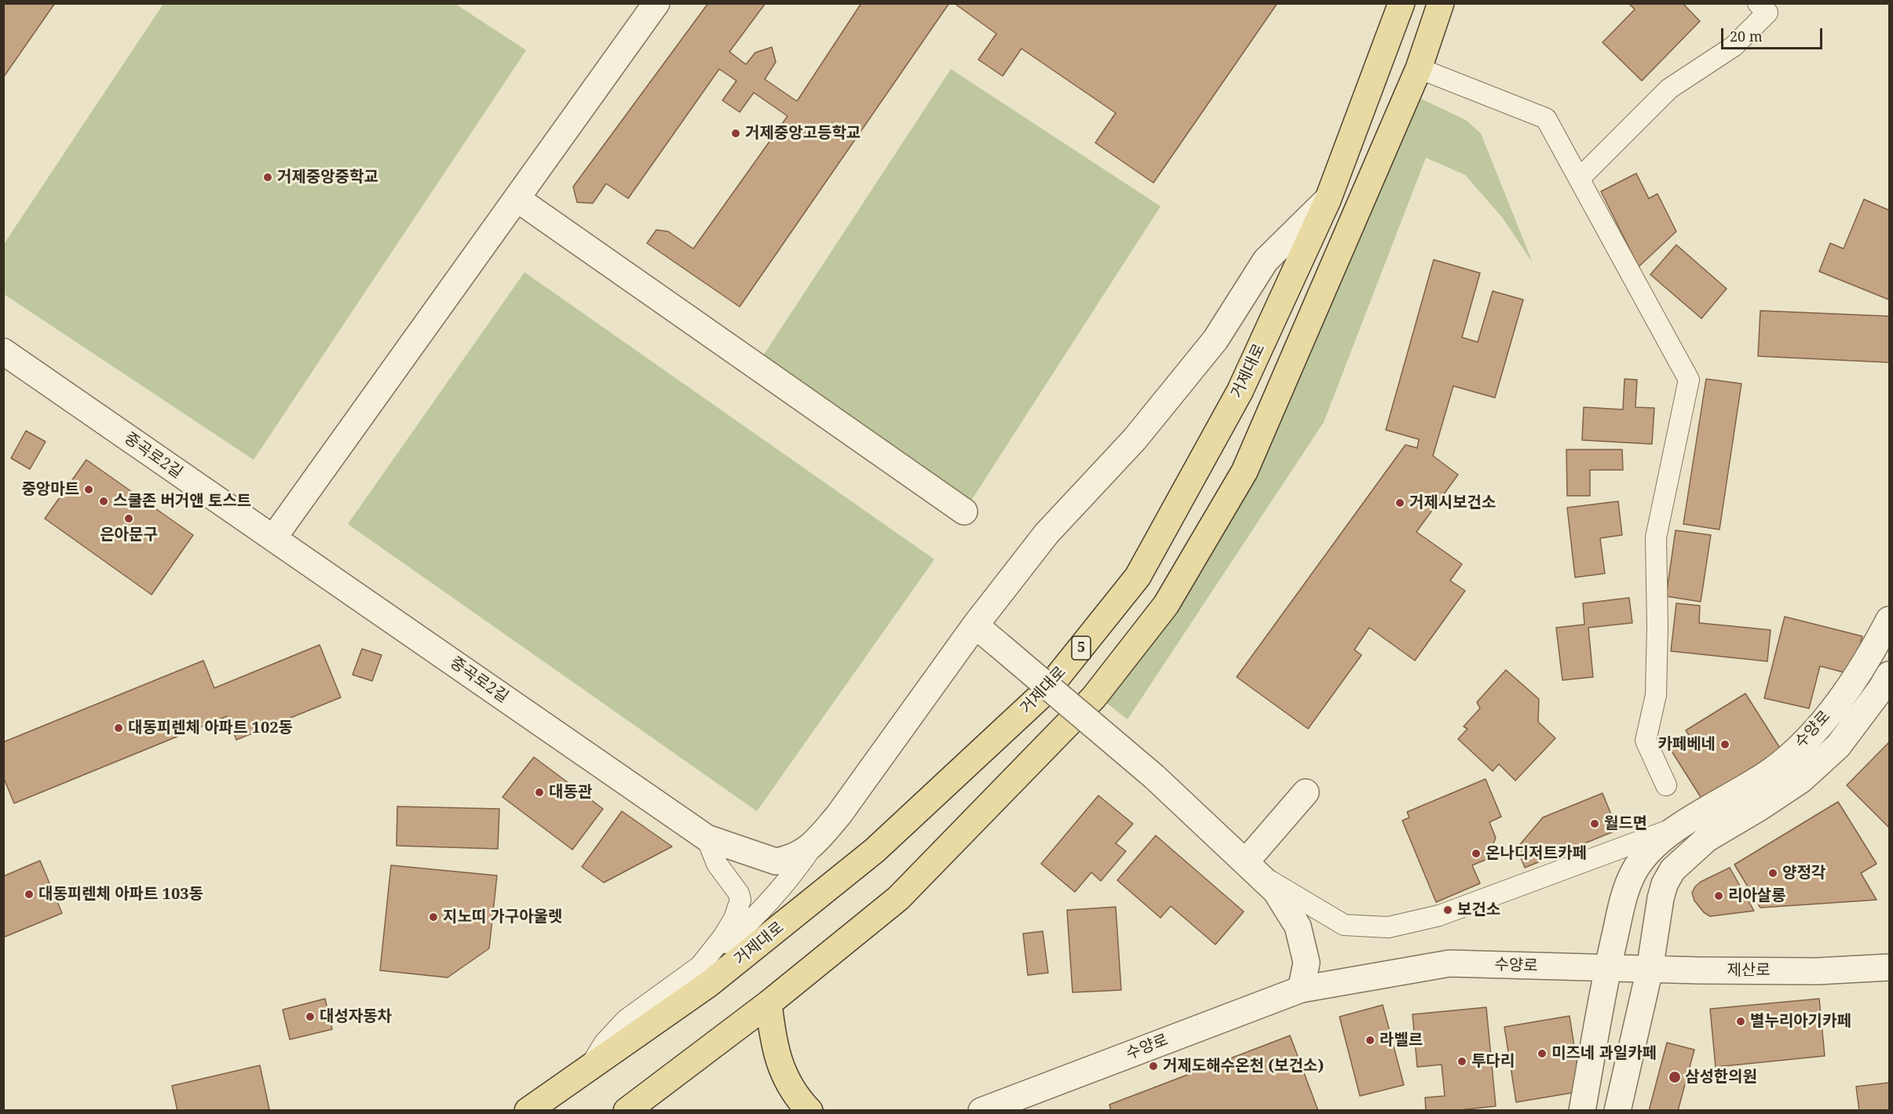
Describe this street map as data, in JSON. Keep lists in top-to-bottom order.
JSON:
{
  "streets": {
    "main road": ["거제대로", "5"],
    "street": ["중곡로2길", "수양로", "제산로"]
  },
  "crossings": [
    ["수양로", "제산로"]
  ],
  "places": [
    "거제중앙고등학교",
    "거제중앙중학교",
    "중앙마트",
    "스쿨존 버거앤 토스트",
    "거제시보건소",
    "은아문구",
    "대동피렌체 아파트 102동",
    "카페베네",
    "대동관",
    "월드면",
    "온나디저트카페",
    "양정각",
    "대동피렌체 아파트 103동",
    "리아살롱",
    "보건소",
    "지노띠 가구아울렛",
    "대성자동차",
    "별누리아기카페",
    "라벨르",
    "미즈네 과일카페",
    "투다리",
    "거제도해수온천 (보건소)",
    "삼성한의원"
  ],
  "scale_bar": "20 m"
}
